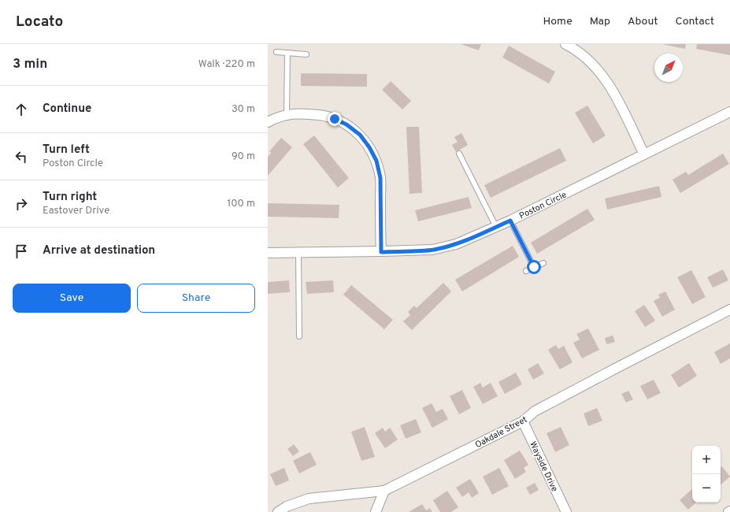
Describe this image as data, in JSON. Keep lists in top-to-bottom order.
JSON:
{
  "streets": {
    "street": ["Poston Circle", "Oakdale Street", "Wayside Drive"]
  },
  "crossings": [
    ["Oakdale Street", "Wayside Drive"]
  ],
  "north": "top right",
  "page": {
    "header": "Locato",
    "nav": [
      "Home",
      "Map",
      "About",
      "Contact"
    ],
    "heading": ["3 min", "Walk · 220 m"],
    "list": [
      ["Continue", "30 m"],
      ["Turn left", "Poston Circle", "90 m"],
      ["Turn right", "Eastover Drive", "100 m"],
      "Arrive at destination"
    ],
    "buttons": ["Save", "Share"],
    "map_buttons": ["+", "−"]
  }
}
